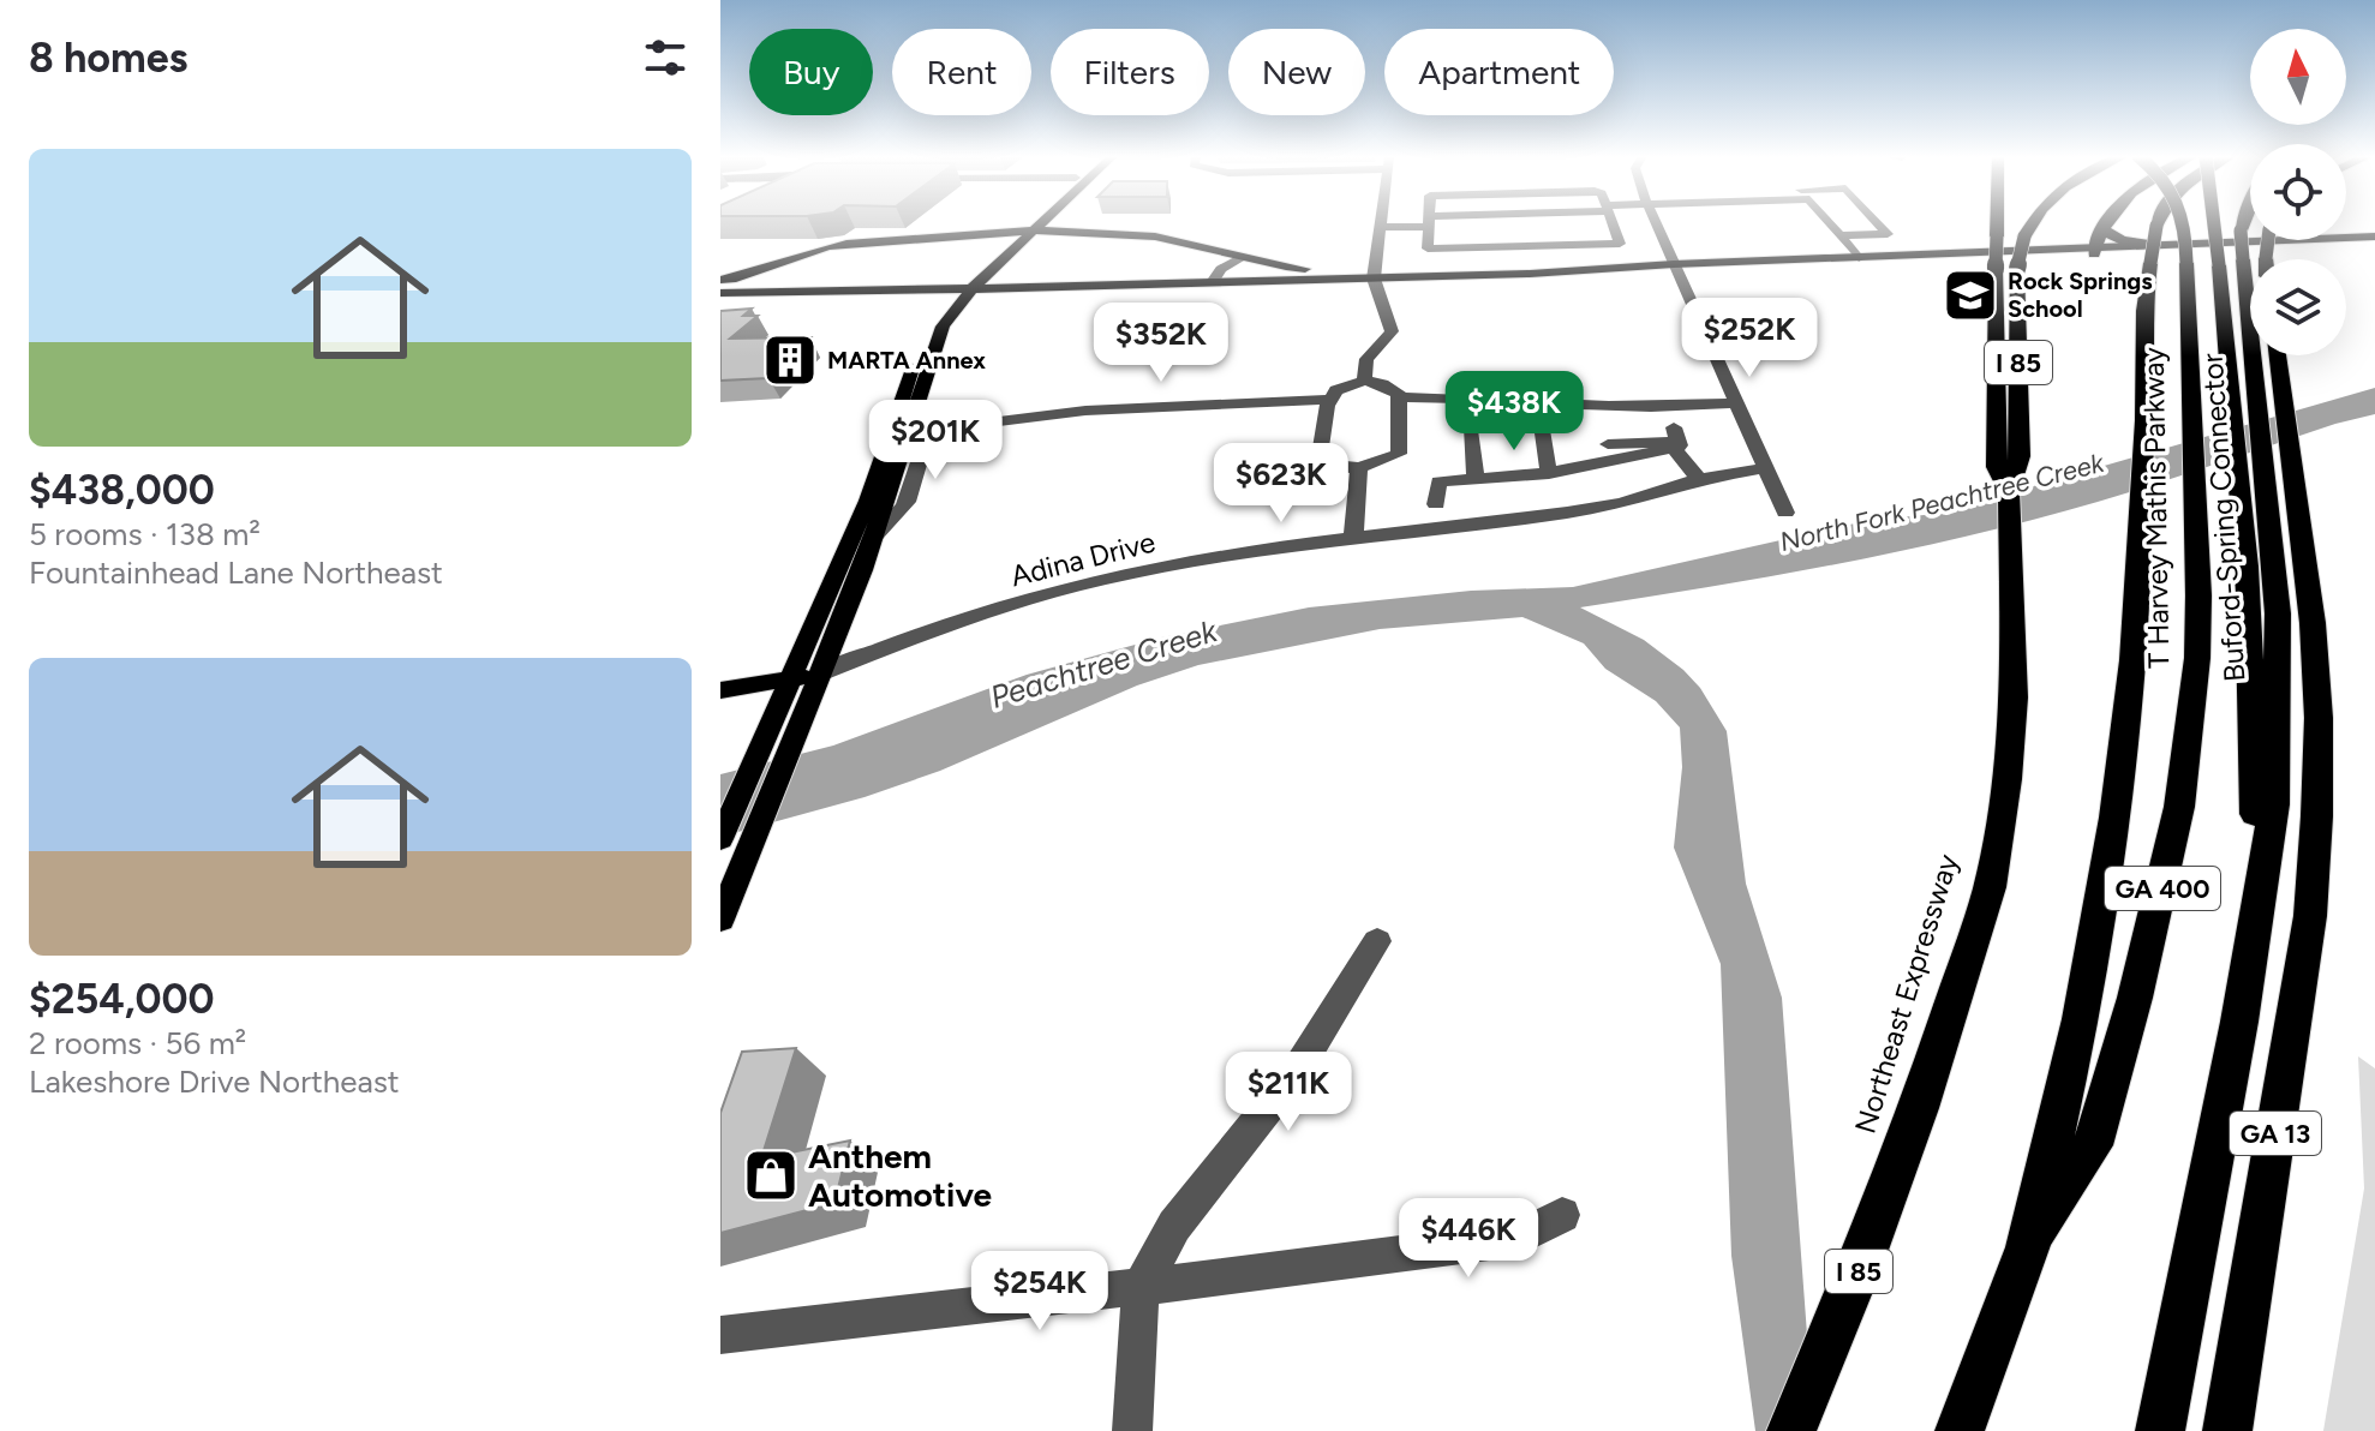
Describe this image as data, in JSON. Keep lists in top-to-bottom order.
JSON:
{
  "streets": {
    "highway": [
      "I 85",
      "T Harvey Mathis Parkway",
      "Buford-Spring Connector",
      "GA 400",
      "Northeast Expressway",
      "GA 13"
    ],
    "street": ["Adina Drive"]
  },
  "crossings": [
    ["Buford-Spring Connector", "GA 13"]
  ],
  "water": ["North Fork Peachtree Creek", "Peachtree Creek"],
  "places": {
    "school or university": ["Rock Springs School"],
    "building": ["MARTA Annex"],
    "shop": ["Anthem Automotive"]
  },
  "north": "top",
  "page": {
    "heading": "8 homes",
    "chip": [
      "Buy",
      "Rent",
      "Filters",
      "New",
      "Apartment"
    ],
    "list": [
      {
        "name": "$438,000",
        "note": "5 rooms · 138 m² · Fountainhead Lane Northeast"
      },
      {
        "name": "$254,000",
        "note": "2 rooms · 56 m² · Lakeshore Drive Northeast"
      }
    ],
    "price": [
      "$252K",
      "$352K",
      "$438K",
      "$201K",
      "$623K",
      "$211K",
      "$446K",
      "$254K"
    ]
  }
}
